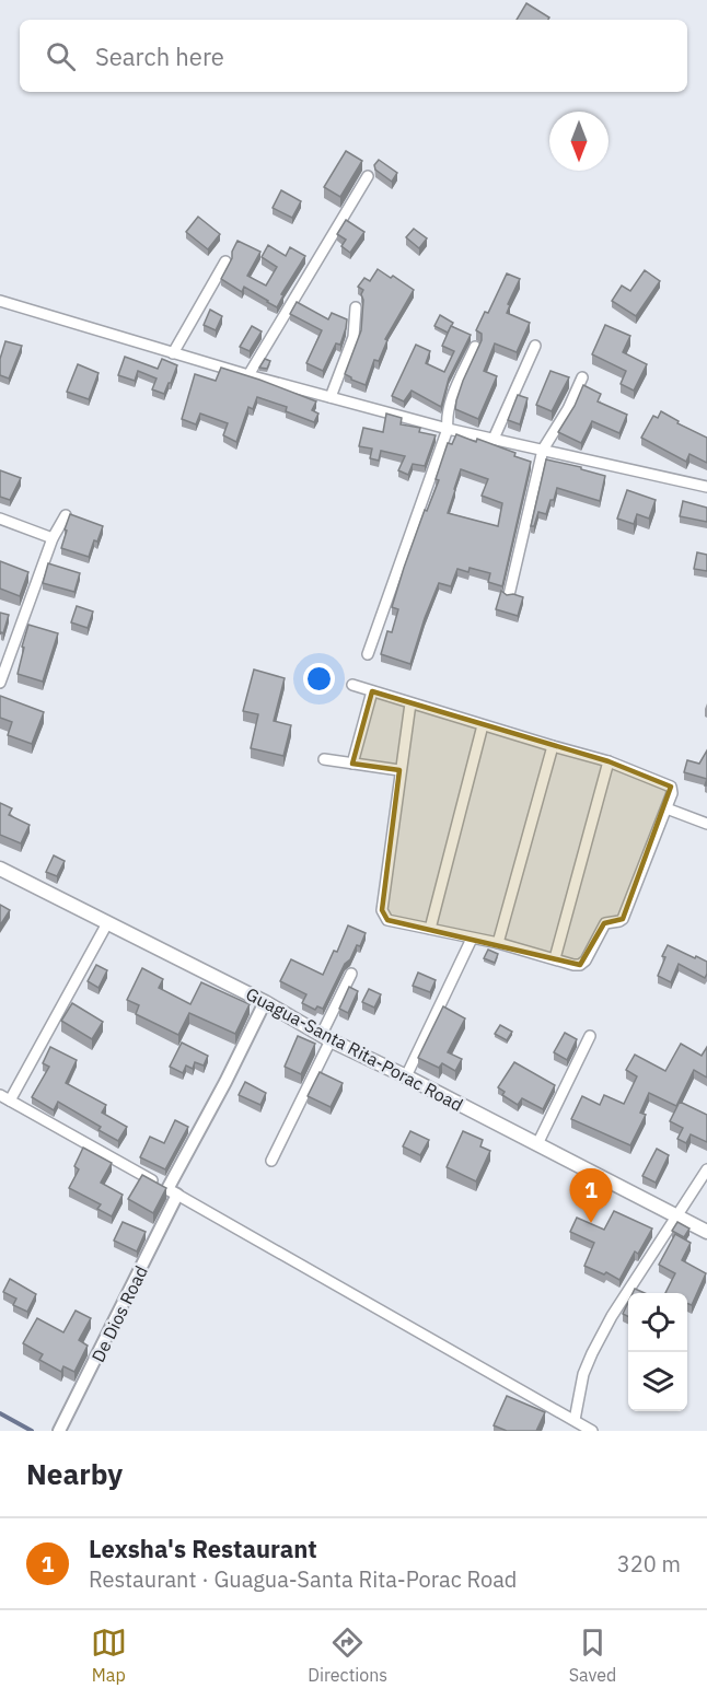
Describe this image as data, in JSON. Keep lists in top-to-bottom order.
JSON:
{
  "streets": {
    "main road": ["Guagua-Santa Rita-Porac Road"],
    "street": ["De Dios Road"]
  },
  "crossings": [
    ["Guagua-Santa Rita-Porac Road", "De Dios Road"]
  ],
  "north": "bottom",
  "page": {
    "search": "Search here",
    "pins": "1",
    "heading": "Nearby",
    "list": [
      {
        "mark": "1",
        "name": "Lexsha's Restaurant",
        "note": "Restaurant · Guagua-Santa Rita-Porac Road",
        "value": "320 m"
      }
    ],
    "nav": ["Map", "Directions", "Saved"]
  }
}
